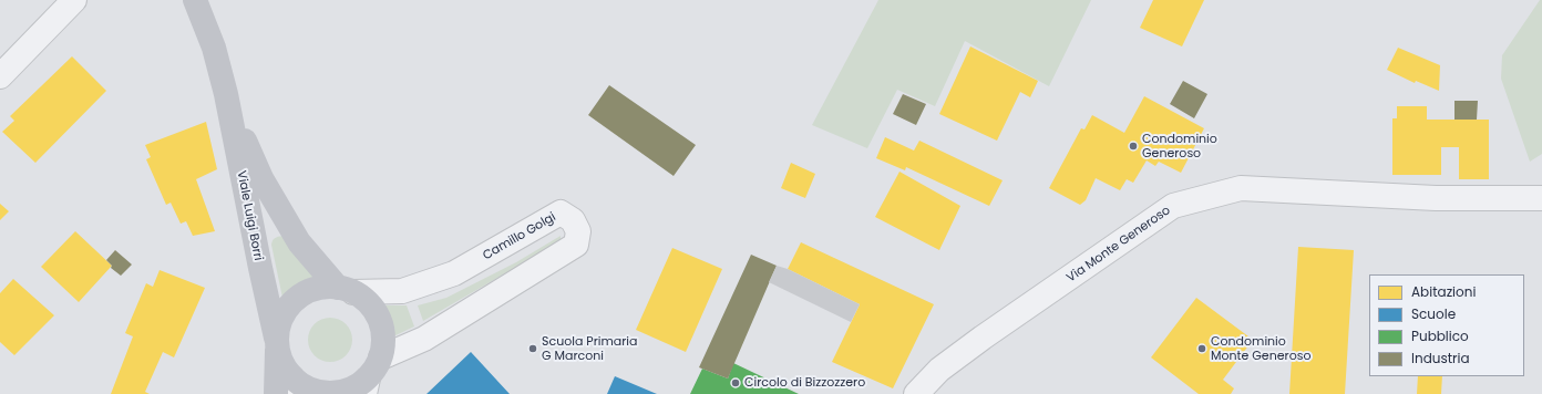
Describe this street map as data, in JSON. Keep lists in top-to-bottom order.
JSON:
{
  "streets": {
    "main road": ["Viale Luigi Borri"],
    "street": ["Camillo Golgi", "Via Monte Generoso"]
  },
  "crossings": [
    ["Viale Luigi Borri", "Camillo Golgi"]
  ],
  "places": [
    "Condominio Generoso",
    "Scuola Primaria G Marconi",
    "Condominio Monte Generoso",
    "Circolo di Bizzozzero"
  ],
  "legend": [
    "Abitazioni",
    "Scuole",
    "Pubblico",
    "Industria"
  ]
}
